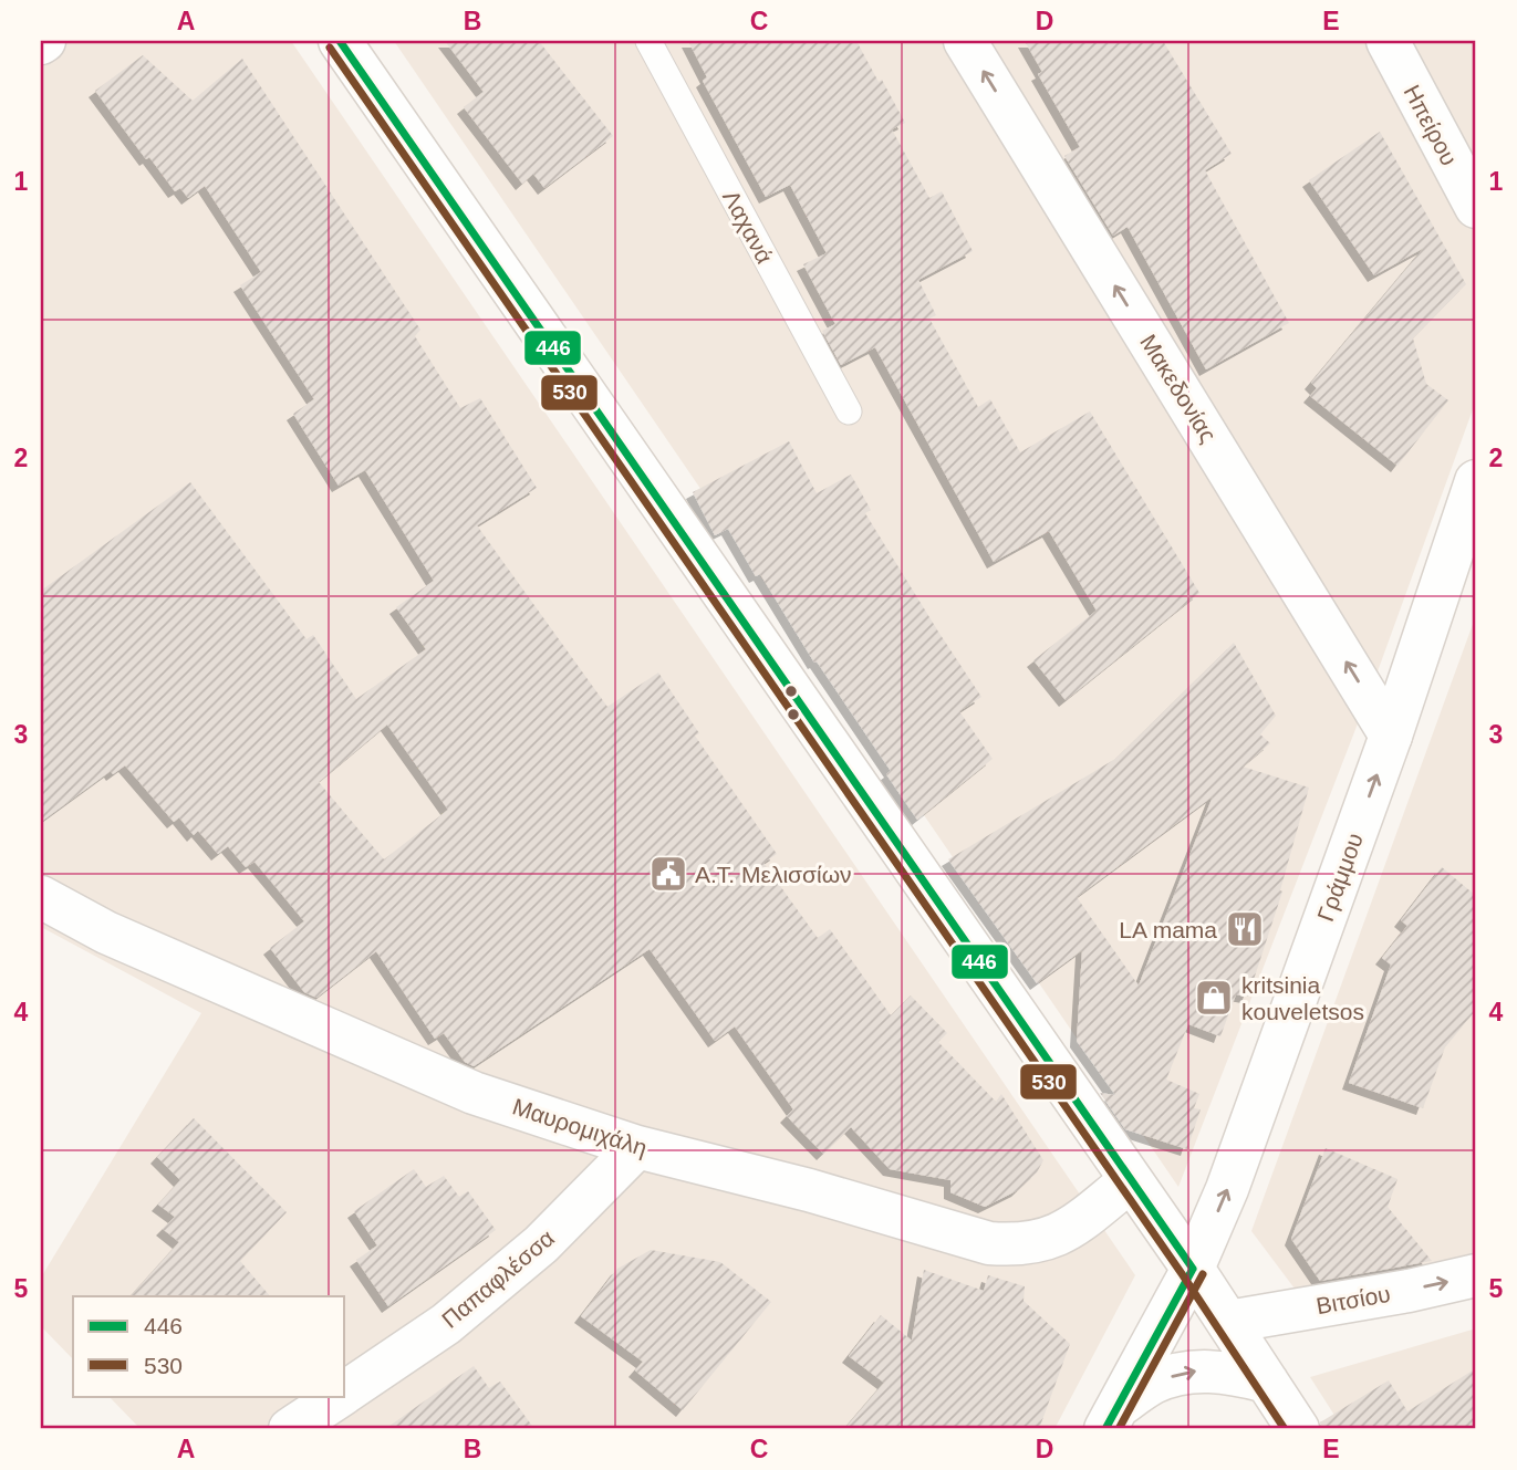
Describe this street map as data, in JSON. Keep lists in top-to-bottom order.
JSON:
{
  "streets": {
    "street": [
      "Ηπείρου",
      "Μακεδονίας",
      "Γράμμου",
      "Μαυρομιχάλη",
      "Παπαφλέσσα",
      "Βιτσίου"
    ],
    "lane": ["Λαχανά"]
  },
  "crossings": [
    ["Μακεδονίας", "Γράμμου"],
    ["Μαυρομιχάλη", "Παπαφλέσσα"]
  ],
  "one_way": ["Μακεδονίας", "Γράμμου", "Βιτσίου"],
  "places": {
    "public building": ["Α.Τ. Μελισσίων"],
    "restaurant": ["LA mama"],
    "shop": ["kritsinia kouveletsos"]
  },
  "lines": ["transit line 446", "transit line 530"],
  "legend": ["446", "530"],
  "grid": {
    "columns": [
      "A",
      "B",
      "C",
      "D",
      "E"
    ],
    "rows": [
      "1",
      "2",
      "3",
      "4",
      "5"
    ]
  }
}
